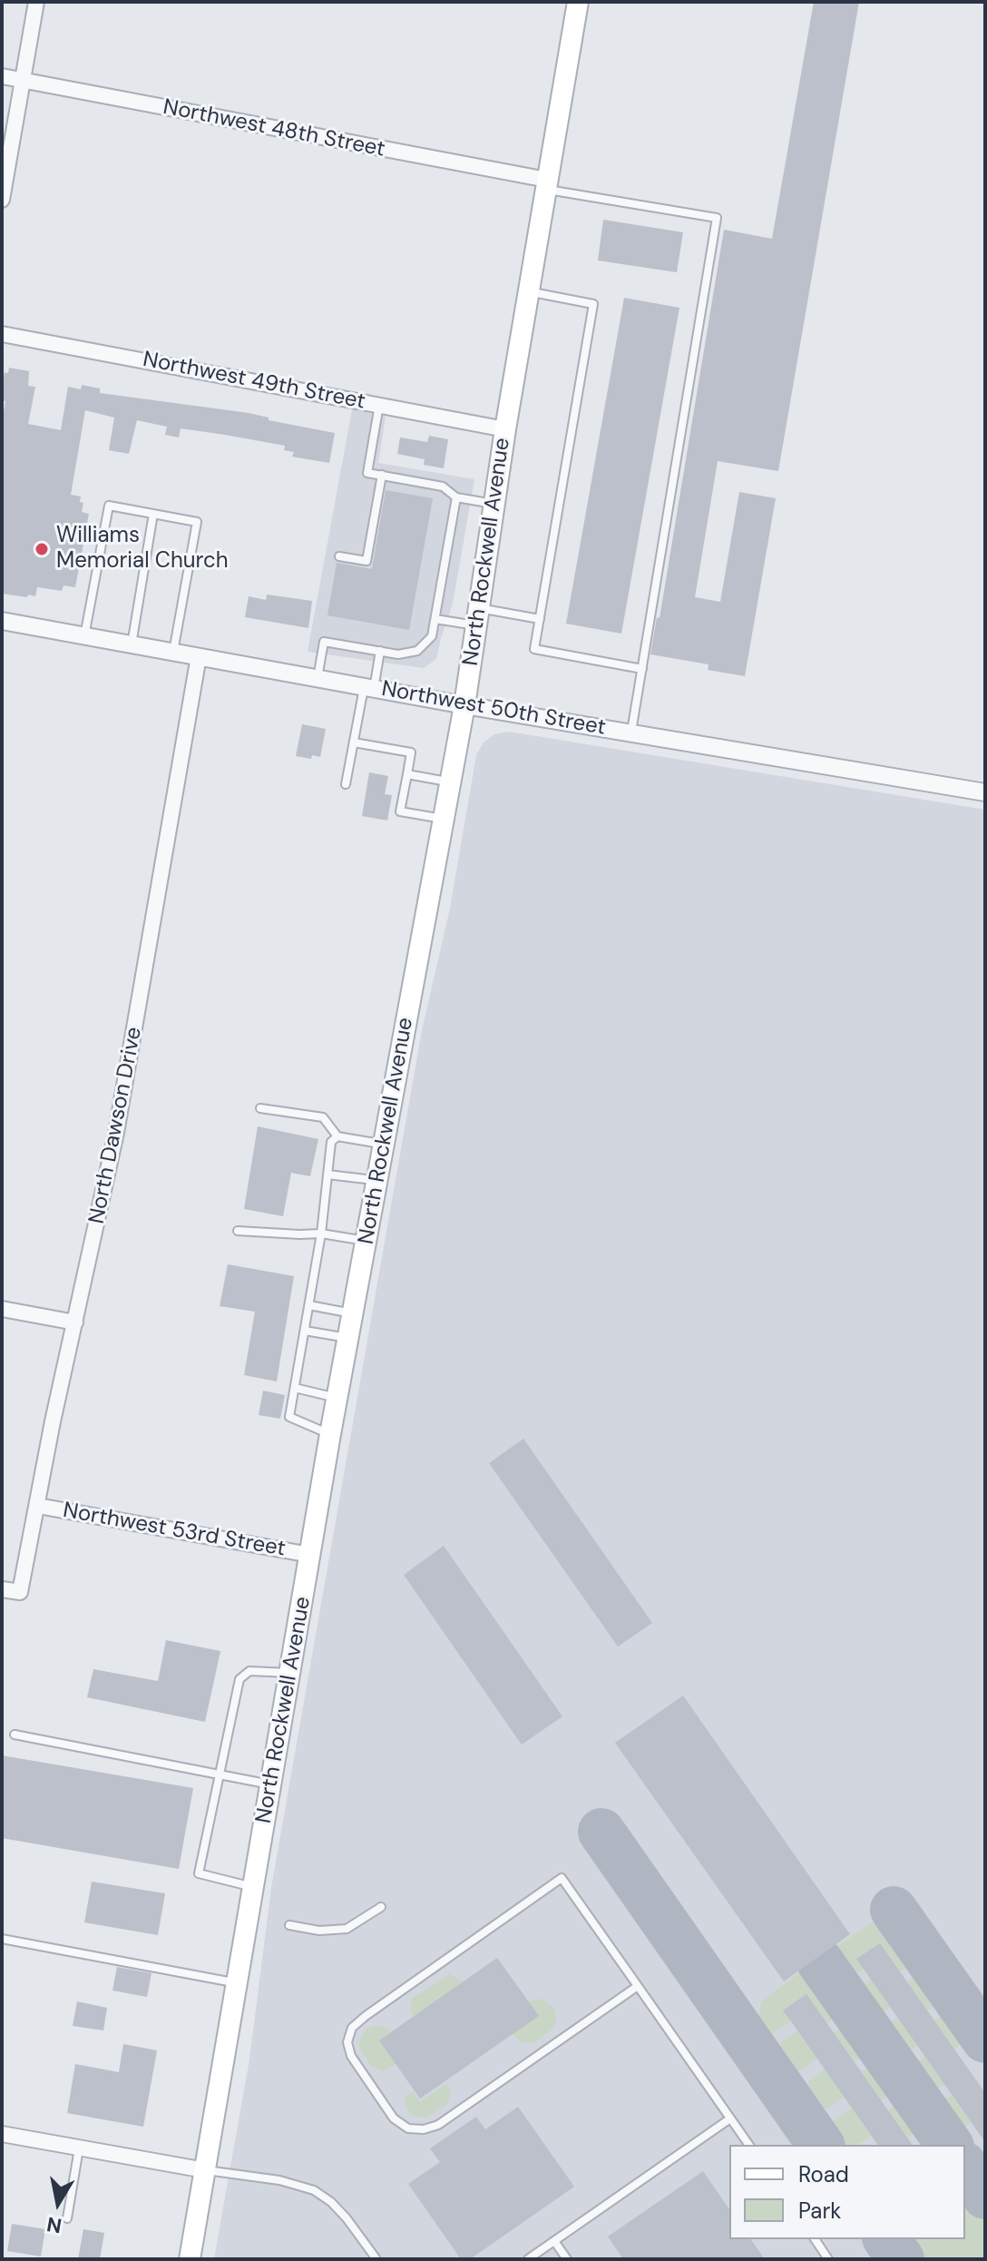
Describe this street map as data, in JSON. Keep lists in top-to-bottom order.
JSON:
{
  "streets": {
    "main road": ["North Rockwell Avenue"],
    "street": [
      "Northwest 48th Street",
      "Northwest 49th Street",
      "Northwest 50th Street",
      "North Dawson Drive",
      "Northwest 53rd Street"
    ]
  },
  "crossings": [
    ["Northwest 48th Street", "North Rockwell Avenue"],
    ["Northwest 49th Street", "North Rockwell Avenue"],
    ["North Rockwell Avenue", "Northwest 50th Street"],
    ["North Rockwell Avenue", "Northwest 53rd Street"],
    ["Northwest 50th Street", "North Dawson Drive"],
    ["North Dawson Drive", "Northwest 53rd Street"]
  ],
  "places": ["Williams Memorial Church"],
  "legend": ["Road", "Park"],
  "north": "bottom"
}
